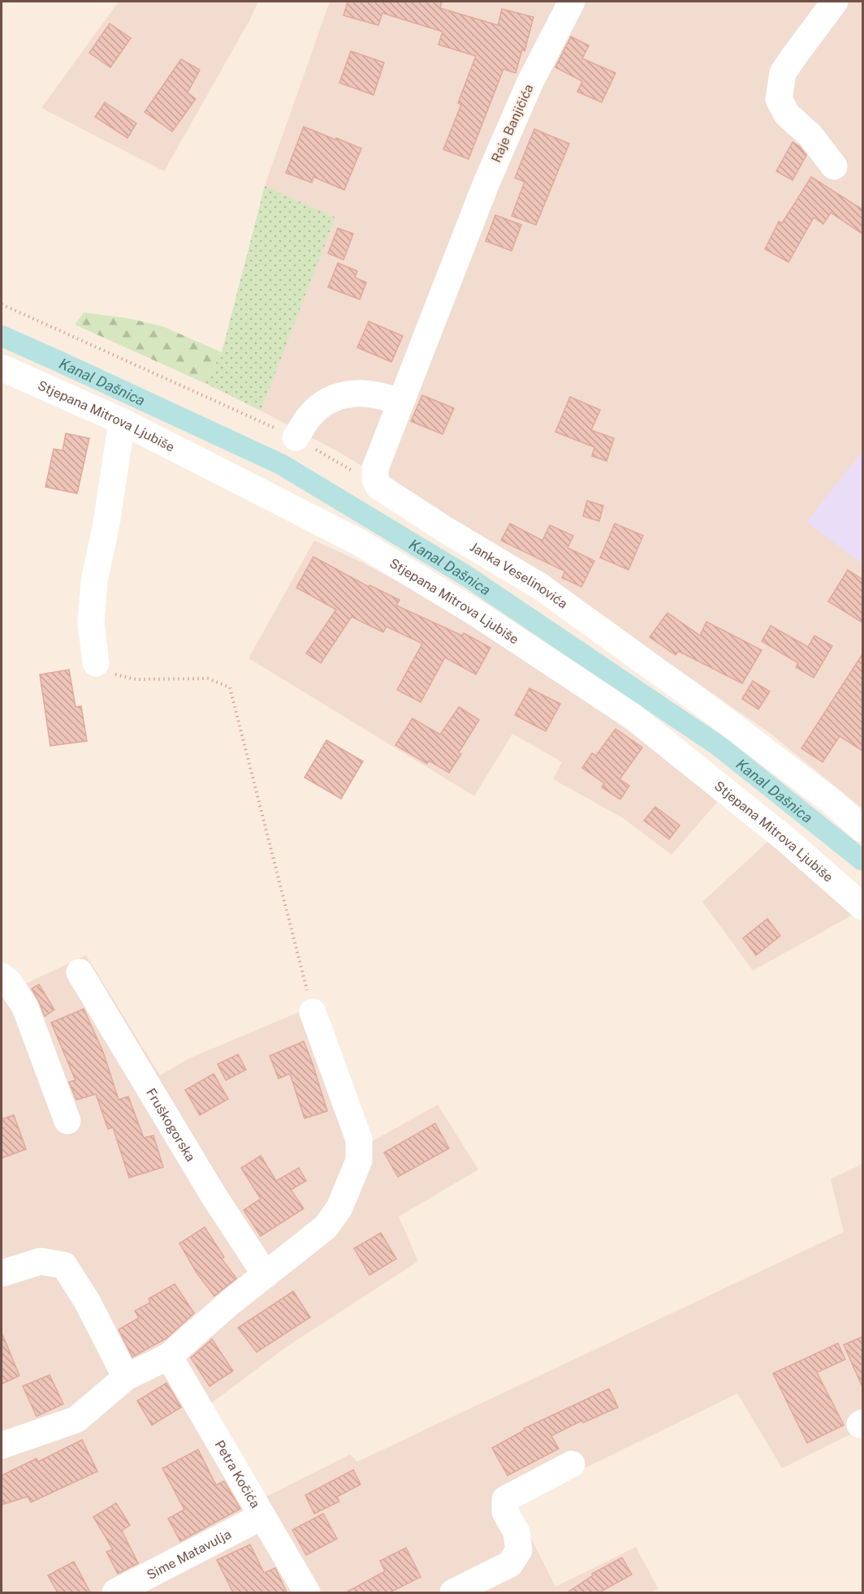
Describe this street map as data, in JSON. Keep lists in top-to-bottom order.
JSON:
{
  "streets": {
    "street": [
      "Raje Banjičića",
      "Stjepana Mitrova Ljubiše",
      "Janka Veselinovića",
      "Fruškogorska",
      "Petra Kočića",
      "Sime Matavulja"
    ]
  },
  "crossings": [
    ["Petra Kočića", "Sime Matavulja"]
  ],
  "water": ["Kanal Dašnica"]
}
